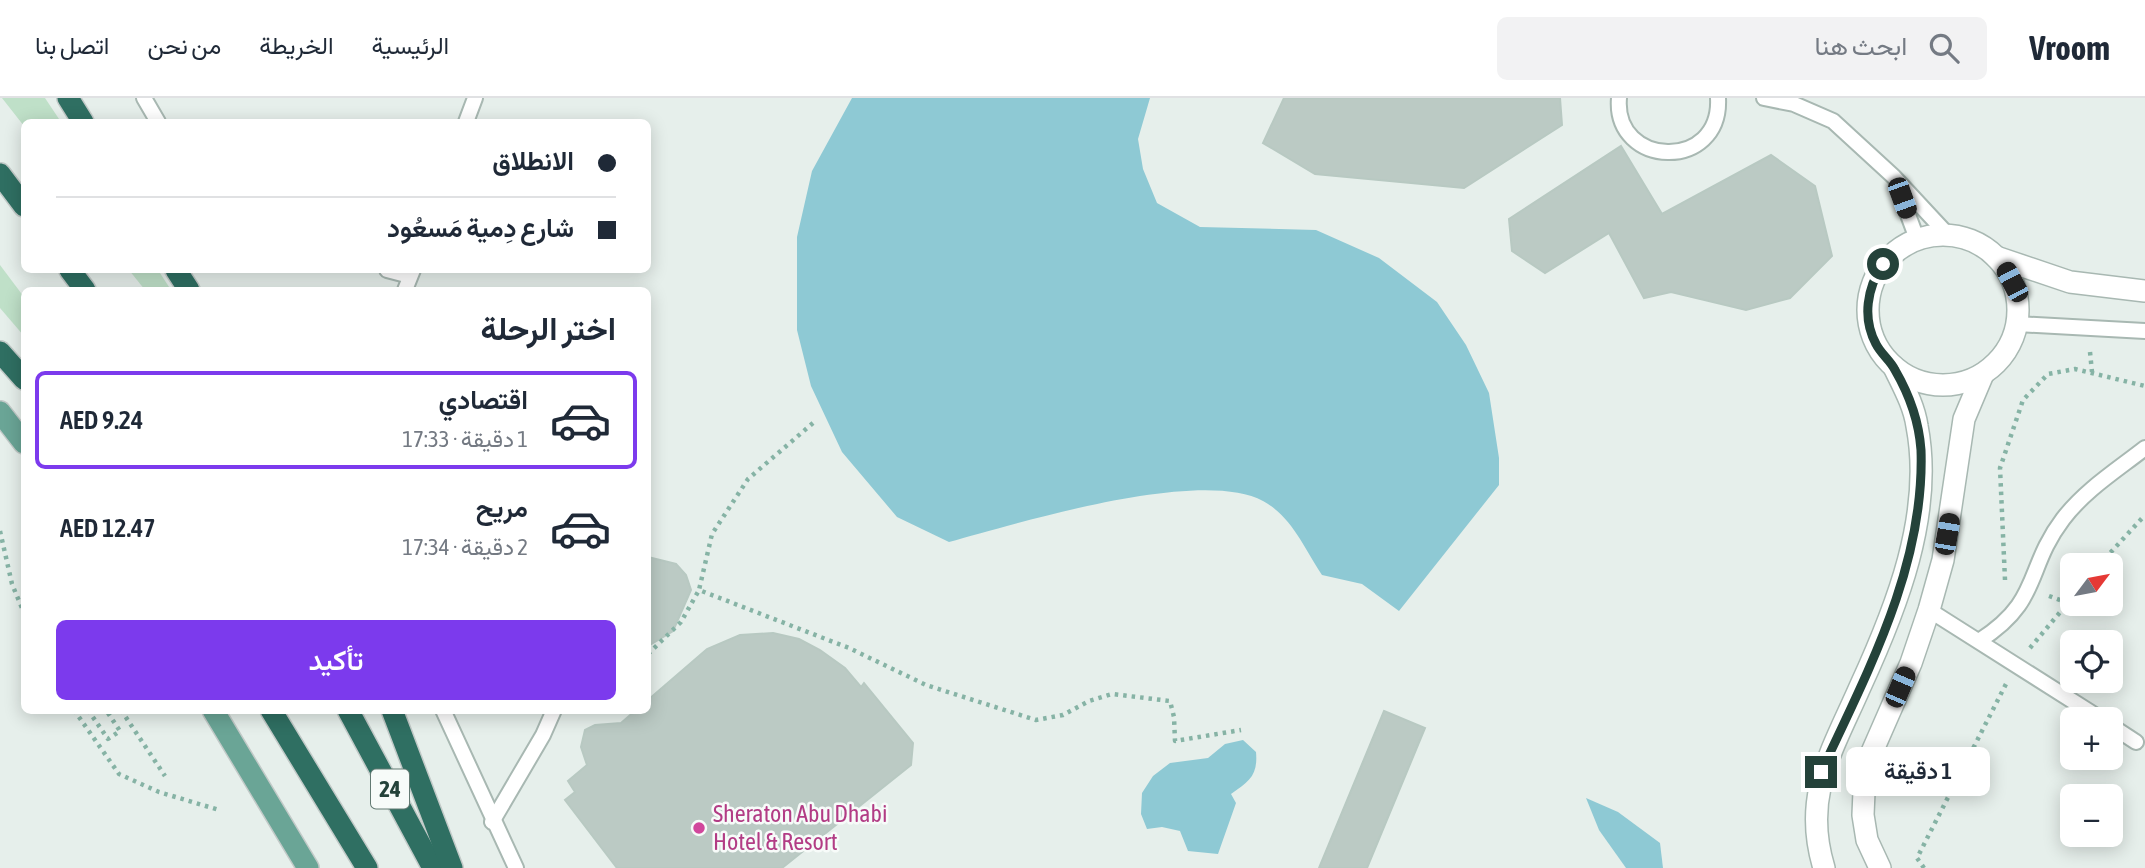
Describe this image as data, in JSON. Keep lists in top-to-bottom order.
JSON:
{
  "streets": {
    "highway": ["24"]
  },
  "places": ["Sheraton Abu Dhabi Hotel & Resort"],
  "north": "top right",
  "page": {
    "header": "Vroom",
    "search": "ابحث هنا",
    "nav": [
      "الرئيسية",
      "الخريطة",
      "من نحن",
      "اتصل بنا"
    ],
    "banner": ["الانطلاق", "شارع دِمية مَسعُود"],
    "heading": "اختر الرحلة",
    "list": [
      {
        "name": "اقتصادي",
        "note": "1 دقيقة · 17:33",
        "value": "AED 9.24"
      },
      {
        "name": "مريح",
        "note": "2 دقيقة · 17:34",
        "value": "AED 12.47"
      }
    ],
    "map_buttons": ["+", "−"],
    "buttons": "تأكيد",
    "bubble": "1 دقيقة"
  }
}
